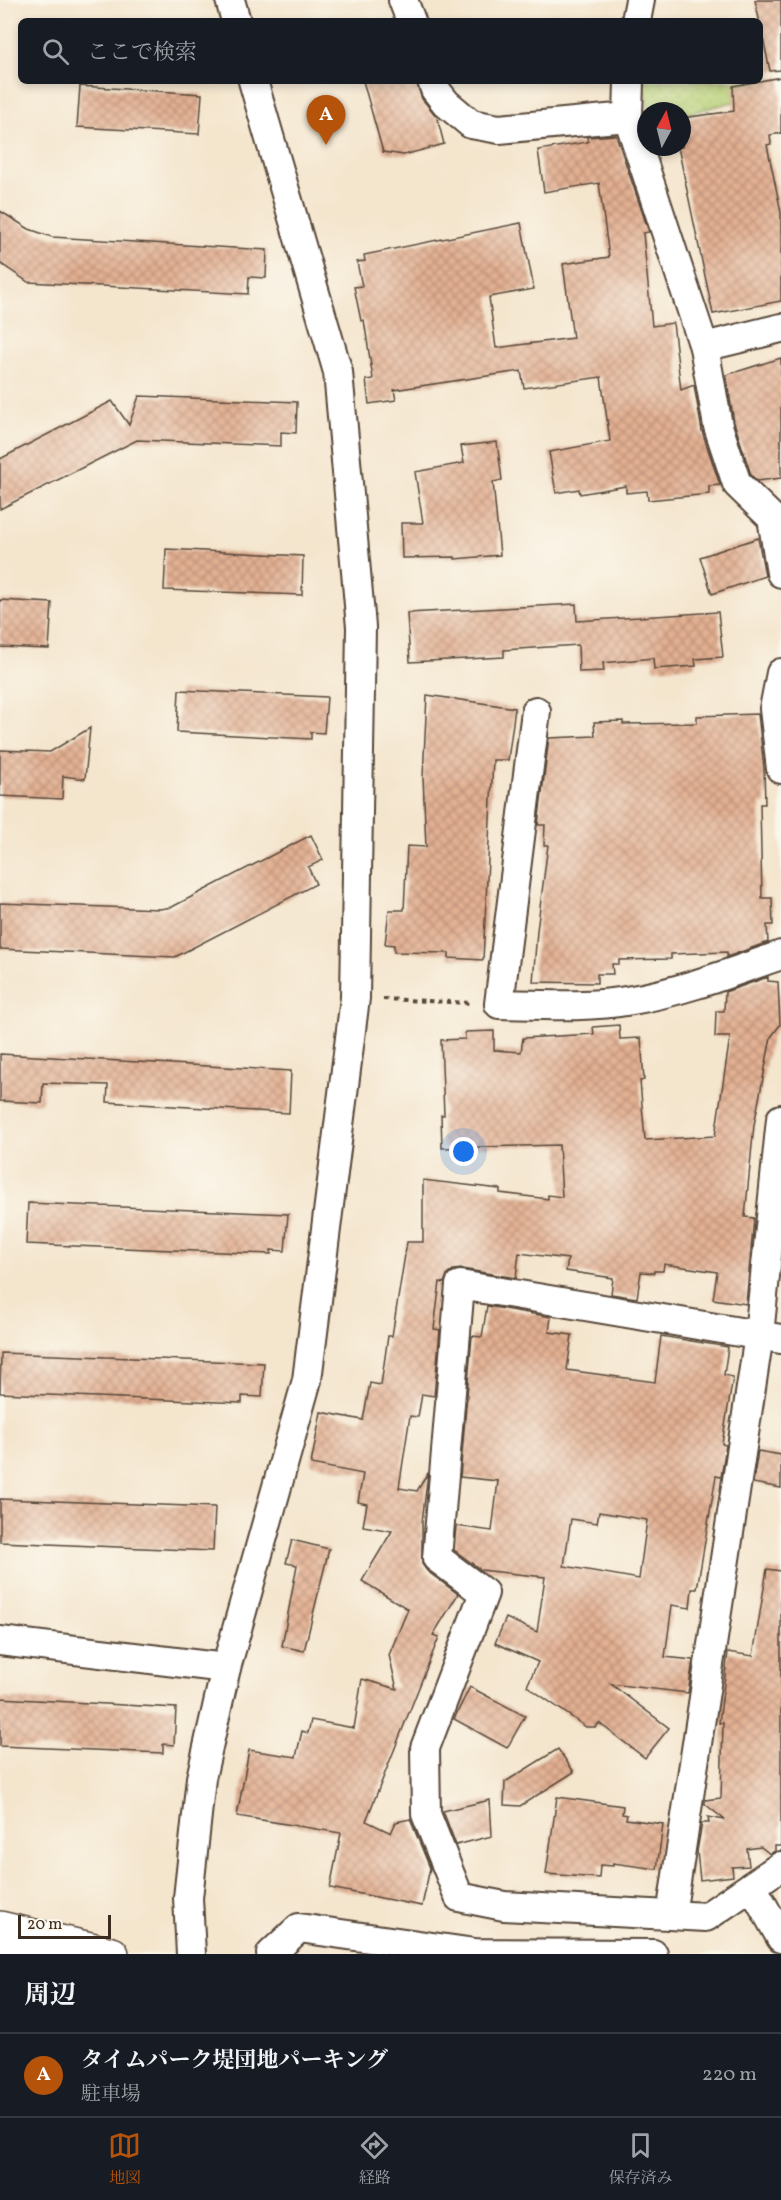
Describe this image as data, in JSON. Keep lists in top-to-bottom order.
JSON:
{
  "scale_bar": "20 m",
  "north": "top",
  "page": {
    "search": "ここで検索",
    "pins": "A",
    "scale": "20 m",
    "heading": "周辺",
    "list": [
      {
        "mark": "A",
        "name": "タイムパーク堤団地パーキング",
        "note": "駐車場",
        "value": "220 m"
      }
    ],
    "nav": ["地図", "経路", "保存済み"]
  }
}
